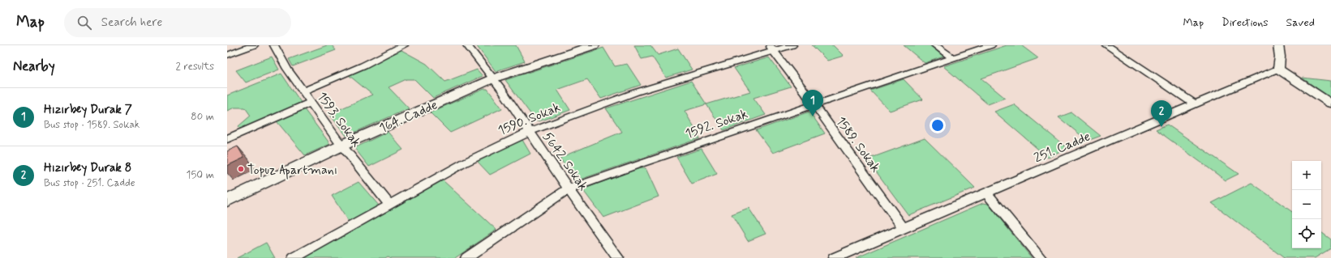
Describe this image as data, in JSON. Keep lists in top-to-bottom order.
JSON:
{
  "streets": {
    "main road": ["164. Cadde"],
    "street": [
      "1590. Sokak",
      "1593. Sokak",
      "1592. Sokak",
      "1589. Sokak",
      "251. Cadde",
      "5642. Sokak"
    ]
  },
  "crossings": [
    ["164. Cadde", "1593. Sokak"],
    ["164. Cadde", "5642. Sokak"],
    ["1590. Sokak", "1593. Sokak"],
    ["1590. Sokak", "1589. Sokak"],
    ["1590. Sokak", "5642. Sokak"],
    ["1592. Sokak", "1589. Sokak"],
    ["1592. Sokak", "5642. Sokak"],
    ["1589. Sokak", "251. Cadde"]
  ],
  "places": ["Topuz Apartmanı"],
  "page": {
    "header": "Map",
    "search": "Search here",
    "nav": ["Map", "Directions", "Saved"],
    "heading": ["Nearby", "2 results"],
    "list": [
      {
        "mark": "1",
        "name": "Hızırbey Durak 7",
        "note": "Bus stop · 1589. Sokak",
        "value": "80 m"
      },
      {
        "mark": "2",
        "name": "Hızırbey Durak 8",
        "note": "Bus stop · 251. Cadde",
        "value": "150 m"
      }
    ],
    "pins": ["1", "2"],
    "map_buttons": ["+", "−"]
  }
}
